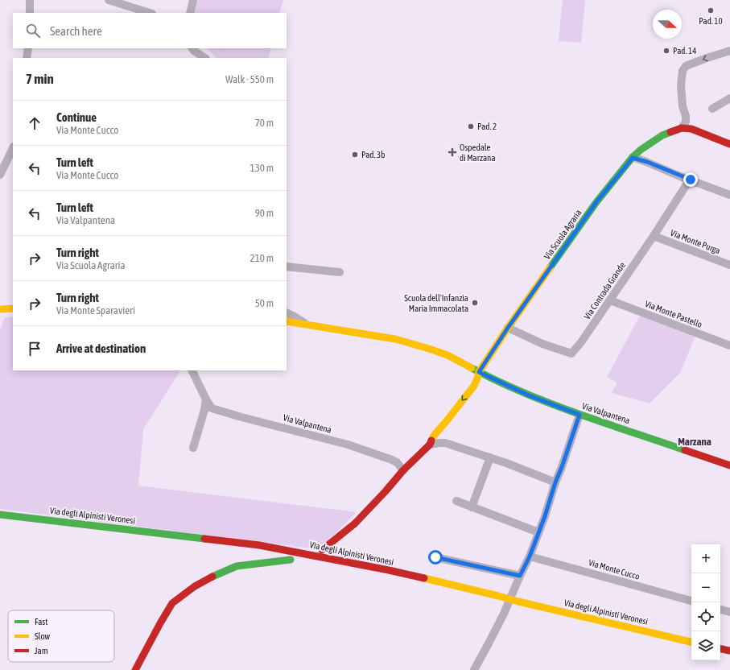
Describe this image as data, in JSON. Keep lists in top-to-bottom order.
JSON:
{
  "streets": {
    "main road": ["Via Scuola Agraria", "Via Valpantena", "Via degli Alpinisti Veronesi"],
    "street": [
      "Via Monte Purga",
      "Via Contrada Grande",
      "Via Monte Pastello",
      "Via Monte Cucco"
    ]
  },
  "crossings": [
    ["Via Scuola Agraria", "Via Contrada Grande"],
    ["Via Scuola Agraria", "Via Valpantena"],
    ["Via Monte Purga", "Via Contrada Grande"],
    ["Via Contrada Grande", "Via Monte Pastello"]
  ],
  "districts": ["Marzana"],
  "places": {
    "other": [
      "Pad. 10",
      "Pad. 14",
      "Pad. 2",
      "Pad. 3b",
      "Scuola dell'Infanzia Maria Immacolata"
    ],
    "health": ["Ospedale di Marzana"]
  },
  "legend": ["Fast", "Slow", "Jam"],
  "north": "right",
  "page": {
    "search": "Search here",
    "heading": ["7 min", "Walk · 550 m"],
    "list": [
      ["Continue", "Via Monte Cucco", "70 m"],
      ["Turn left", "Via Monte Cucco", "130 m"],
      ["Turn left", "Via Valpantena", "90 m"],
      ["Turn right", "Via Scuola Agraria", "210 m"],
      ["Turn right", "Via Monte Sparavieri", "50 m"],
      "Arrive at destination"
    ],
    "map_buttons": ["+", "−"]
  }
}
